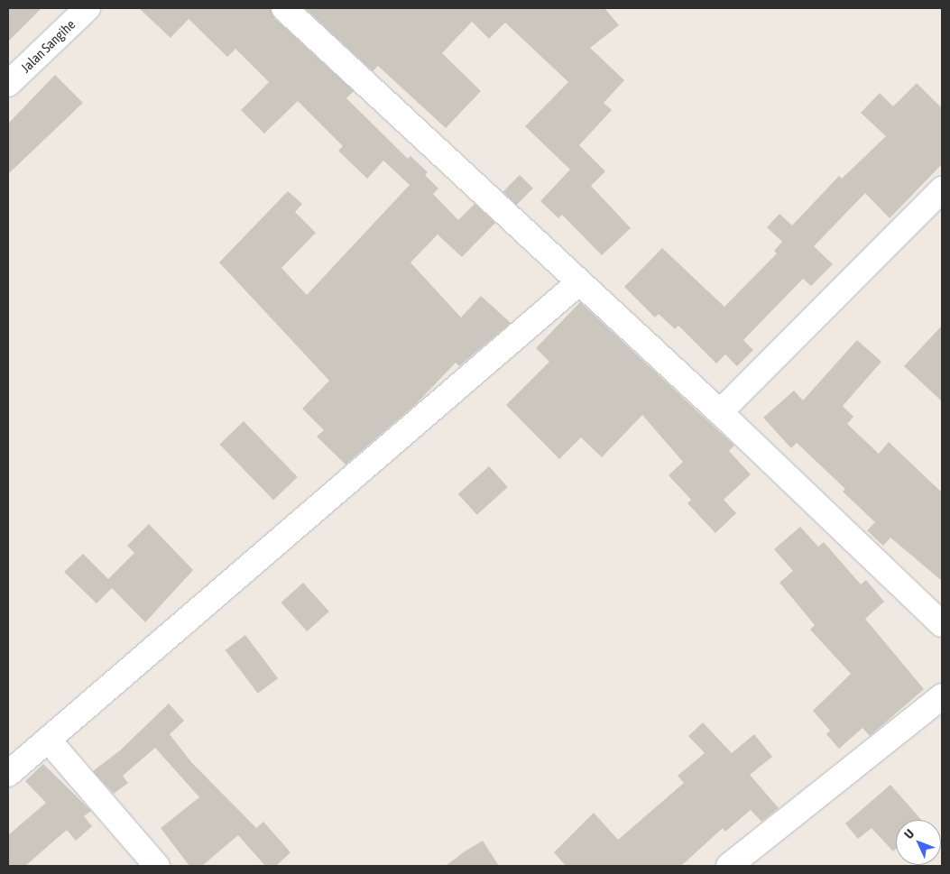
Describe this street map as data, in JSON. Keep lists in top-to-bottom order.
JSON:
{
  "streets": {
    "street": ["Jalan Sangihe"]
  },
  "north": "top left"
}
